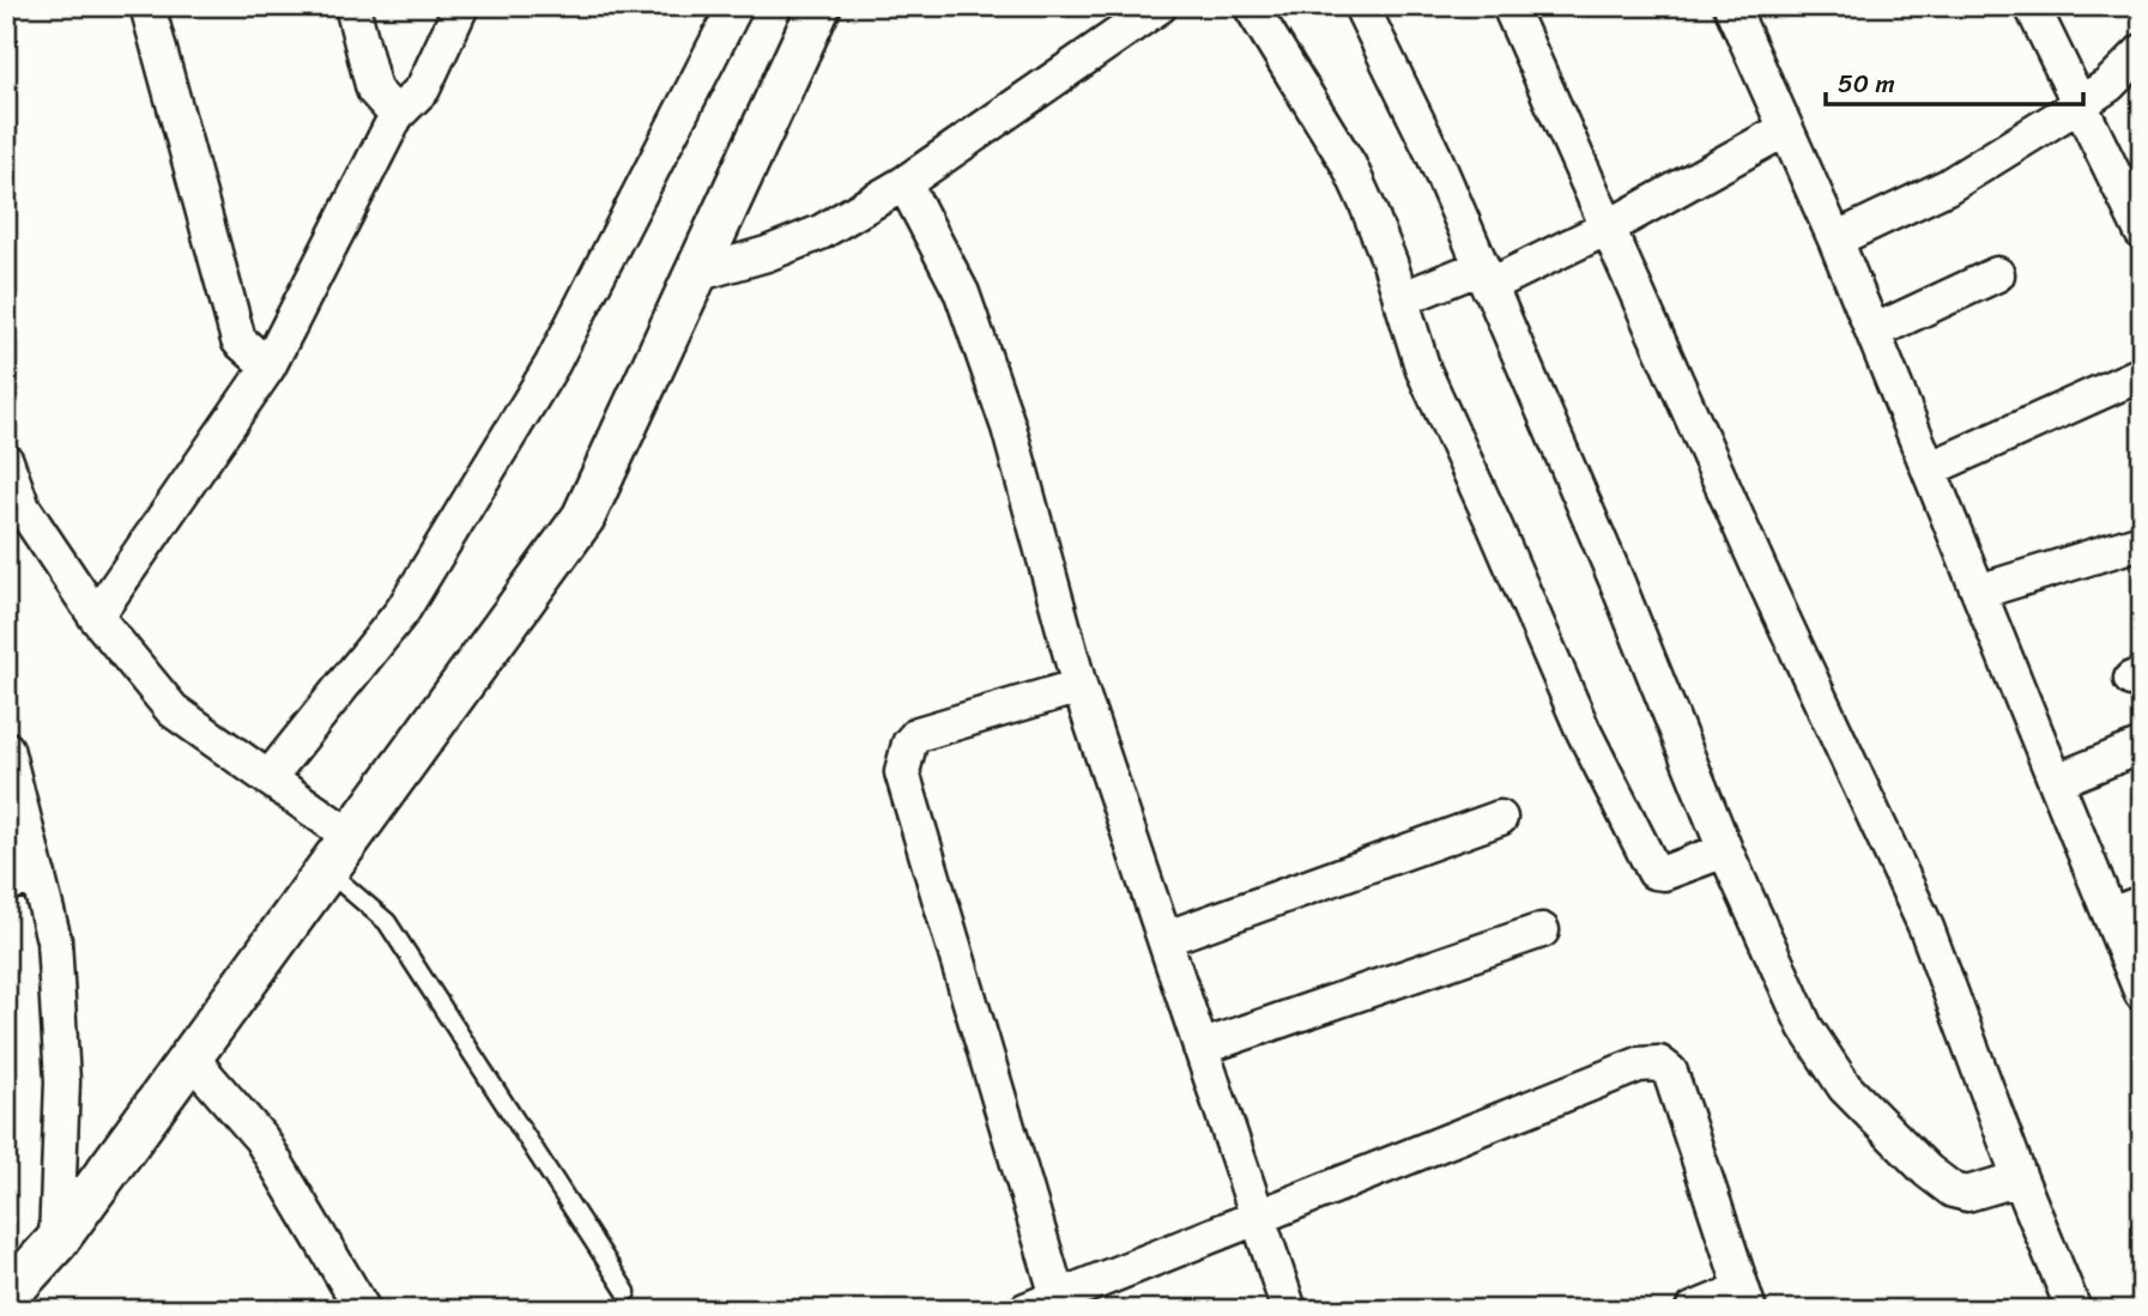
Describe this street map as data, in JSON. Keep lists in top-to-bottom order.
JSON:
{
  "scale_bar": "50 m"
}
